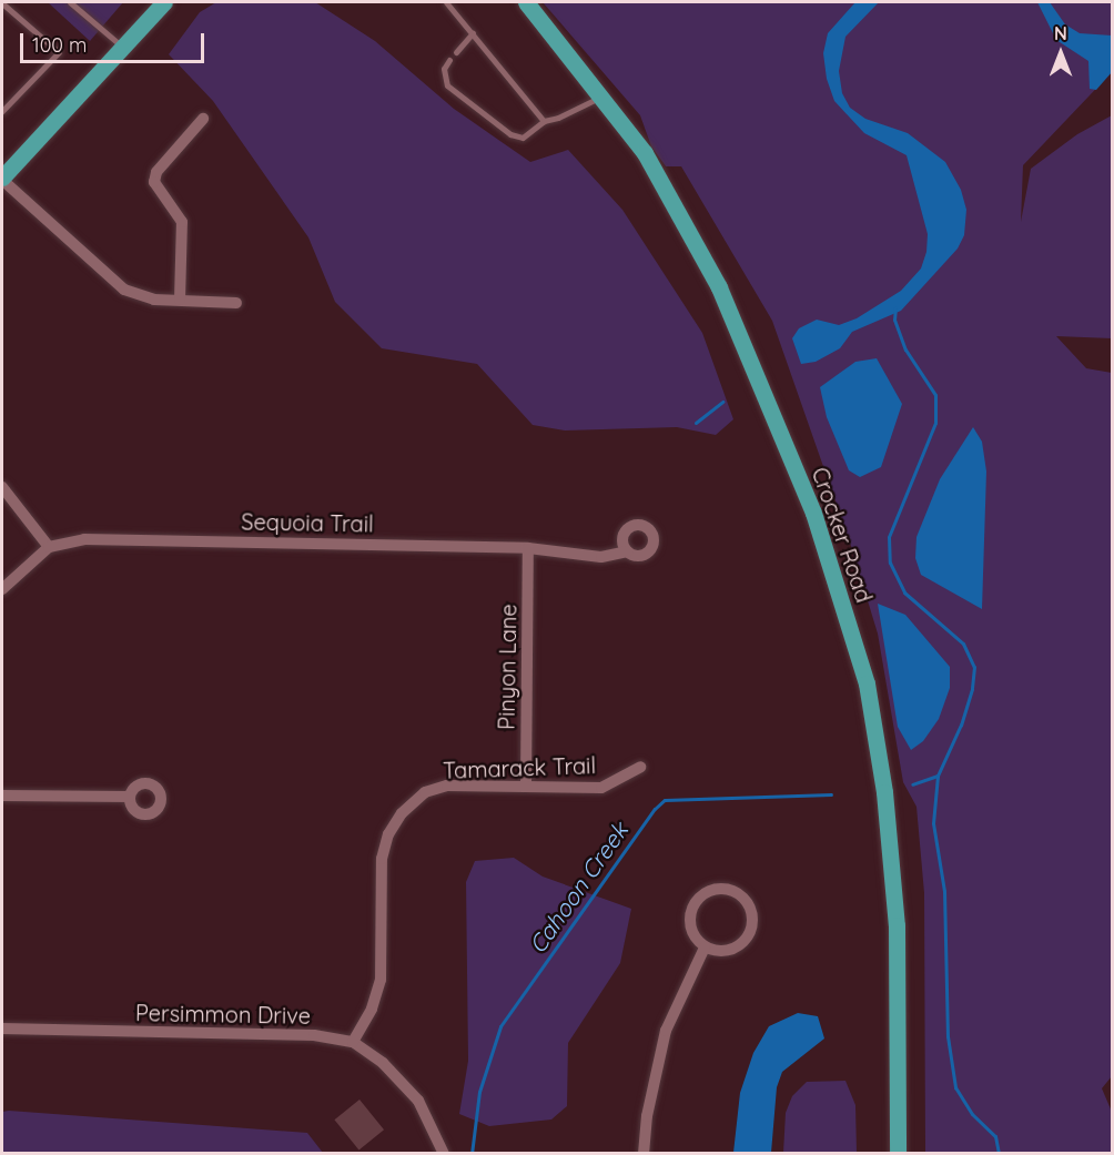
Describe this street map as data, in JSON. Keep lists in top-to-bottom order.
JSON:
{
  "streets": {
    "main road": ["Crocker Road"],
    "street": [
      "Sequoia Trail",
      "Pinyon Lane",
      "Tamarack Trail",
      "Persimmon Drive"
    ]
  },
  "crossings": [
    ["Sequoia Trail", "Pinyon Lane"],
    ["Pinyon Lane", "Tamarack Trail"],
    ["Tamarack Trail", "Persimmon Drive"]
  ],
  "water": ["Cahoon Creek"],
  "scale_bar": "100 m",
  "north": "top"
}
